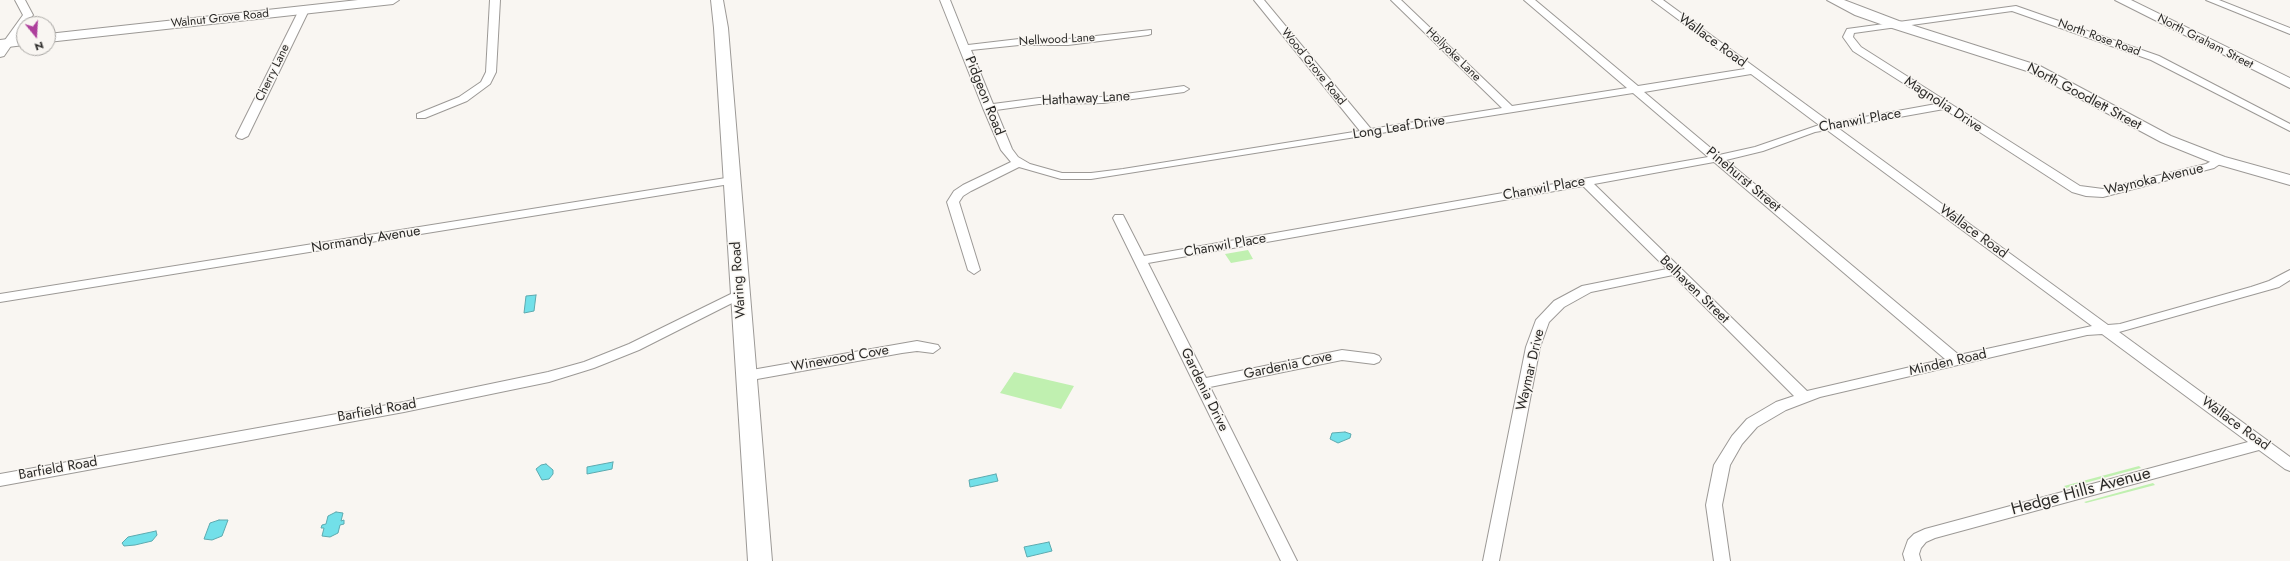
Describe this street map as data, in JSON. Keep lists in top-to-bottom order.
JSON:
{
  "streets": {
    "main road": [
      "Walnut Grove Road",
      "North Graham Street",
      "North Goodlett Street",
      "Waring Road"
    ],
    "street": [
      "North Rose Road",
      "Nellwood Lane",
      "Wallace Road",
      "Hollyoke Lane",
      "Wood Grove Road",
      "Cherry Lane",
      "Pidgeon Road",
      "Hathaway Lane",
      "Magnolia Drive",
      "Chanwil Place",
      "Long Leaf Drive",
      "Pinehurst Street",
      "Waynoka Avenue",
      "Normandy Avenue",
      "Belhaven Street",
      "Winewood Cove",
      "Minden Road",
      "Gardenia Cove",
      "Waymar Drive",
      "Gardenia Drive",
      "Barfield Road",
      "Hedge Hills Avenue"
    ]
  },
  "crossings": [
    ["Walnut Grove Road", "Cherry Lane"],
    ["North Rose Road", "North Goodlett Street"],
    ["North Rose Road", "Magnolia Drive"],
    ["Nellwood Lane", "Pidgeon Road"],
    ["Wallace Road", "Chanwil Place"],
    ["Wallace Road", "Long Leaf Drive"],
    ["Wallace Road", "Minden Road"],
    ["Wallace Road", "Hedge Hills Avenue"],
    ["Hollyoke Lane", "Long Leaf Drive"],
    ["Wood Grove Road", "Long Leaf Drive"],
    ["Pidgeon Road", "Hathaway Lane"],
    ["Pidgeon Road", "Long Leaf Drive"],
    ["North Goodlett Street", "Magnolia Drive"],
    ["North Goodlett Street", "Waynoka Avenue"],
    ["Magnolia Drive", "Chanwil Place"],
    ["Magnolia Drive", "Waynoka Avenue"],
    ["Chanwil Place", "Pinehurst Street"],
    ["Chanwil Place", "Belhaven Street"],
    ["Chanwil Place", "Gardenia Drive"],
    ["Long Leaf Drive", "Pinehurst Street"],
    ["Pinehurst Street", "Minden Road"],
    ["Normandy Avenue", "Waring Road"],
    ["Waring Road", "Winewood Cove"],
    ["Waring Road", "Barfield Road"],
    ["Belhaven Street", "Minden Road"],
    ["Belhaven Street", "Waymar Drive"],
    ["Gardenia Cove", "Gardenia Drive"]
  ],
  "north": "bottom"
}
